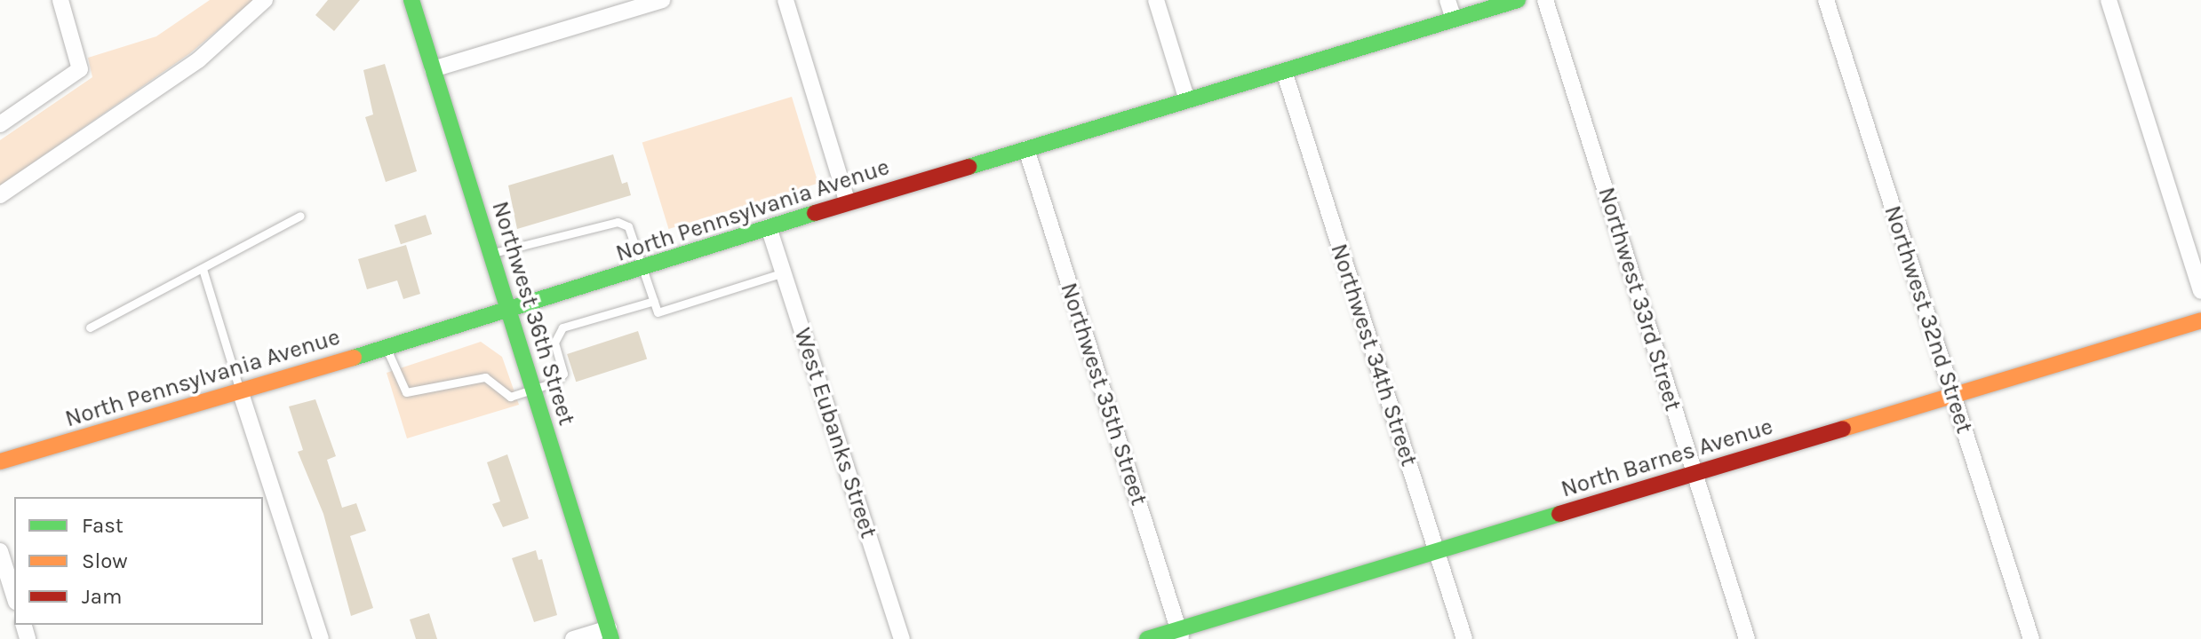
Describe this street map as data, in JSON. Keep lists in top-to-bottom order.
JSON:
{
  "streets": {
    "street": [
      "North Pennsylvania Avenue",
      "Northwest 33rd Street",
      "Northwest 36th Street",
      "Northwest 32nd Street",
      "Northwest 34th Street",
      "Northwest 35th Street",
      "West Eubanks Street",
      "North Barnes Avenue"
    ]
  },
  "crossings": [
    ["North Pennsylvania Avenue", "Northwest 36th Street"],
    ["North Pennsylvania Avenue", "Northwest 34th Street"],
    ["North Pennsylvania Avenue", "Northwest 35th Street"],
    ["North Pennsylvania Avenue", "West Eubanks Street"],
    ["Northwest 33rd Street", "North Barnes Avenue"],
    ["Northwest 32nd Street", "North Barnes Avenue"],
    ["Northwest 34th Street", "North Barnes Avenue"],
    ["Northwest 35th Street", "North Barnes Avenue"]
  ],
  "legend": ["Fast", "Slow", "Jam"]
}
